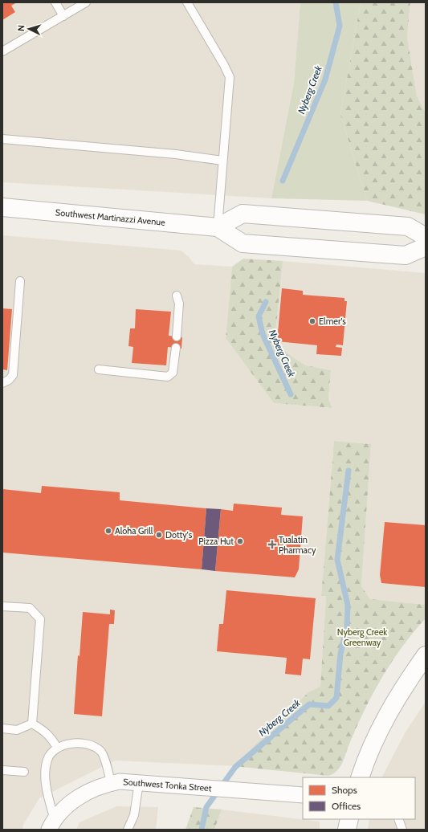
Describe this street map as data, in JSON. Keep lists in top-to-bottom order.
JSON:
{
  "streets": {
    "street": ["Southwest Martinazzi Avenue", "Southwest Tonka Street"]
  },
  "water": ["Nyberg Creek"],
  "parks": ["Nyberg Creek Greenway"],
  "places": {
    "other": [
      "Elmer's",
      "Aloha Grill",
      "Dotty's",
      "Pizza Hut"
    ],
    "health": ["Tualatin Pharmacy"]
  },
  "legend": ["Shops", "Offices"],
  "north": "left"
}
